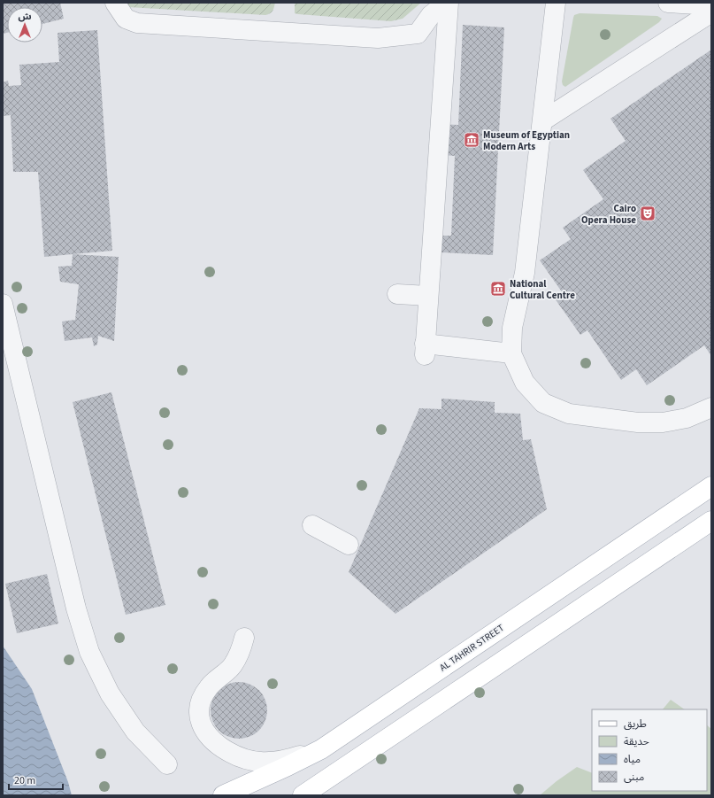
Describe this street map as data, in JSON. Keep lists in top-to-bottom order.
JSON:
{
  "streets": {
    "main road": ["AL TAHRIR STREET"]
  },
  "places": {
    "museum": ["Museum of Egyptian Modern Arts", "National Cultural Centre"],
    "theatre": ["Cairo Opera House"]
  },
  "legend": [
    "طريق",
    "حديقة",
    "مياه",
    "مبنى"
  ],
  "scale_bar": "20 m",
  "north": "top"
}
